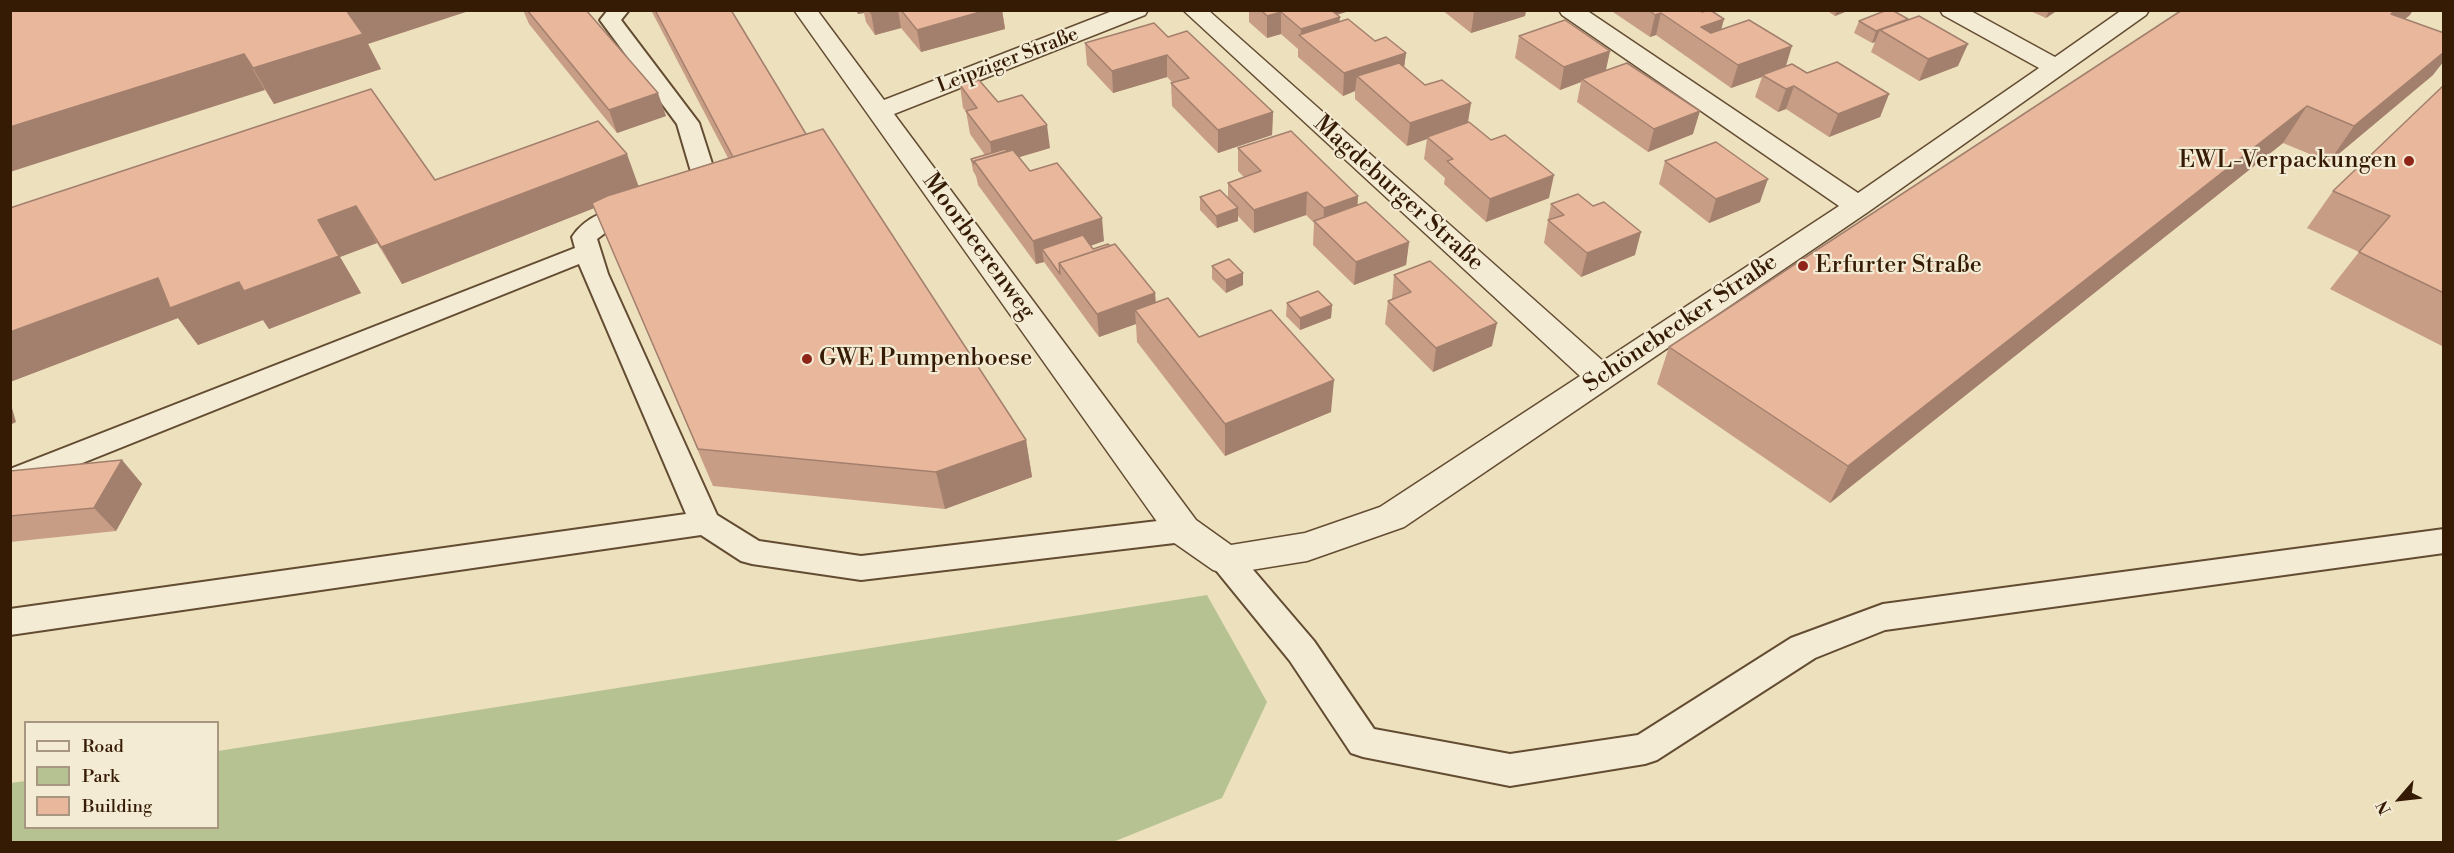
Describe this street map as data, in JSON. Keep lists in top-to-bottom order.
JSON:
{
  "streets": {
    "street": [
      "Leipziger Straße",
      "Magdeburger Straße",
      "Moorbeerenweg",
      "Schönebecker Straße"
    ]
  },
  "crossings": [
    ["Leipziger Straße", "Moorbeerenweg"],
    ["Magdeburger Straße", "Schönebecker Straße"],
    ["Moorbeerenweg", "Schönebecker Straße"]
  ],
  "places": ["EWL-Verpackungen", "Erfurter Straße", "GWE Pumpenboese"],
  "legend": ["Road", "Park", "Building"],
  "north": "bottom left"
}
